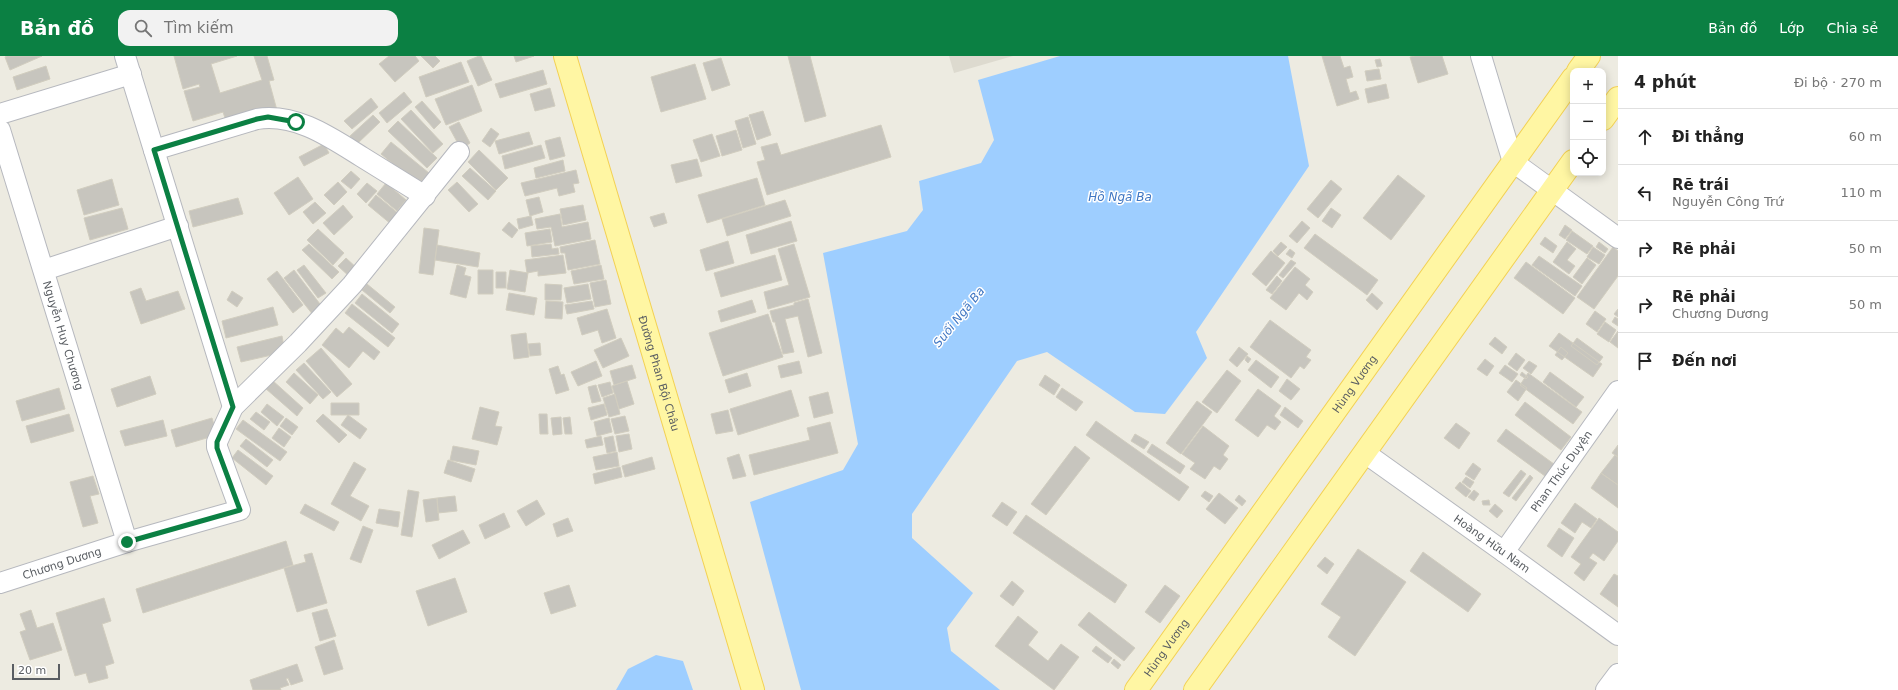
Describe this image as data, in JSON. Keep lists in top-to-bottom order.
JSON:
{
  "streets": {
    "main road": ["Đường Phan Bội Châu", "Hùng Vương"],
    "street": [
      "Nguyễn Huy Chương",
      "Phan Thúc Duyện",
      "Hoàng Hữu Nam",
      "Chương Dương"
    ]
  },
  "crossings": [
    ["Nguyễn Huy Chương", "Chương Dương"],
    ["Phan Thúc Duyện", "Hoàng Hữu Nam"]
  ],
  "water": ["Hồ Ngã Ba", "Suối Ngã Ba"],
  "scale_bar": "20 m",
  "page": {
    "header": "Bản đồ",
    "search": "Tìm kiếm",
    "nav": ["Bản đồ", "Lớp", "Chia sẻ"],
    "heading": ["4 phút", "Đi bộ · 270 m"],
    "map_buttons": ["+", "−"],
    "list": [
      ["Đi thẳng", "60 m"],
      ["Rẽ trái", "Nguyễn Công Trứ", "110 m"],
      ["Rẽ phải", "50 m"],
      ["Rẽ phải", "Chương Dương", "50 m"],
      "Đến nơi"
    ],
    "scale": "20 m"
  }
}
